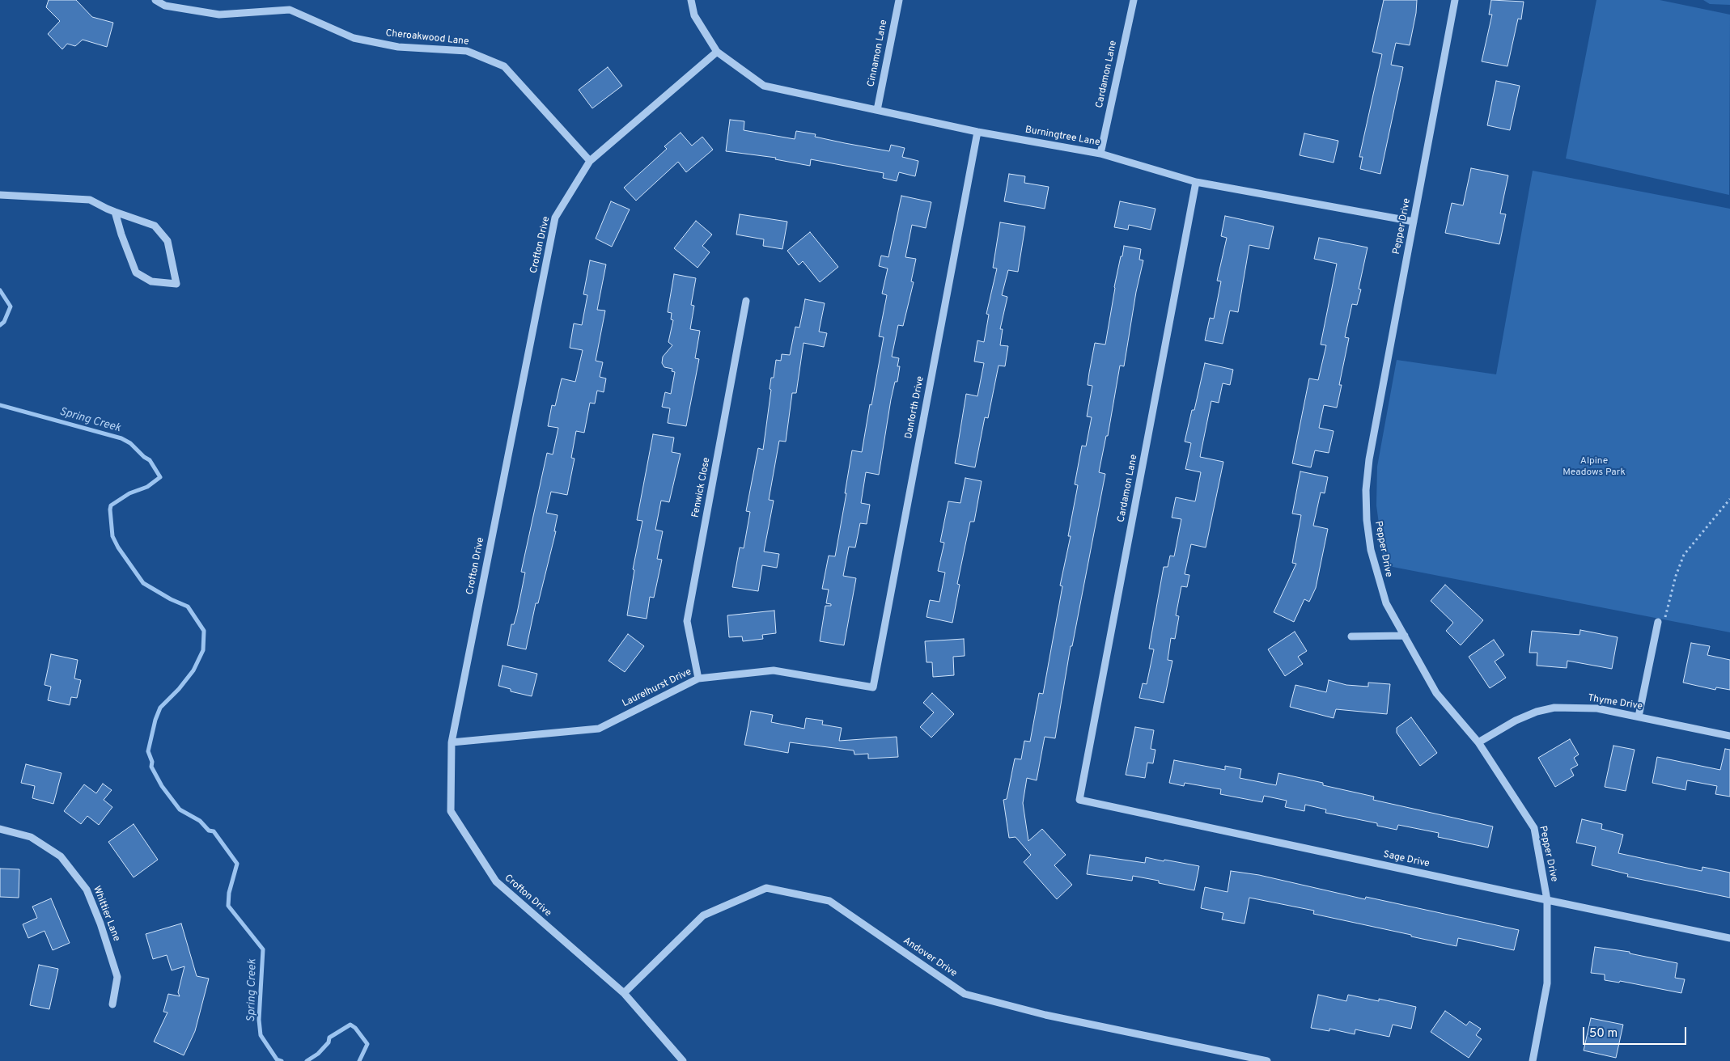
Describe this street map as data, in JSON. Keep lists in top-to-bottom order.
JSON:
{
  "streets": {
    "street": [
      "Cheroakwood Lane",
      "Cinnamon Lane",
      "Cardamon Lane",
      "Burningtree Lane",
      "Pepper Drive",
      "Crofton Drive",
      "Danforth Drive",
      "Fenwick Close",
      "Laurelhurst Drive",
      "Thyme Drive",
      "Sage Drive",
      "Whittier Lane",
      "Andover Drive"
    ]
  },
  "crossings": [
    ["Cheroakwood Lane", "Crofton Drive"],
    ["Cinnamon Lane", "Burningtree Lane"],
    ["Cardamon Lane", "Burningtree Lane"],
    ["Cardamon Lane", "Sage Drive"],
    ["Burningtree Lane", "Pepper Drive"],
    ["Burningtree Lane", "Crofton Drive"],
    ["Burningtree Lane", "Danforth Drive"],
    ["Pepper Drive", "Thyme Drive"],
    ["Pepper Drive", "Sage Drive"],
    ["Crofton Drive", "Laurelhurst Drive"],
    ["Crofton Drive", "Andover Drive"],
    ["Danforth Drive", "Laurelhurst Drive"],
    ["Fenwick Close", "Laurelhurst Drive"]
  ],
  "water": ["Spring Creek"],
  "parks": ["Alpine Meadows Park"],
  "scale_bar": "50 m"
}
